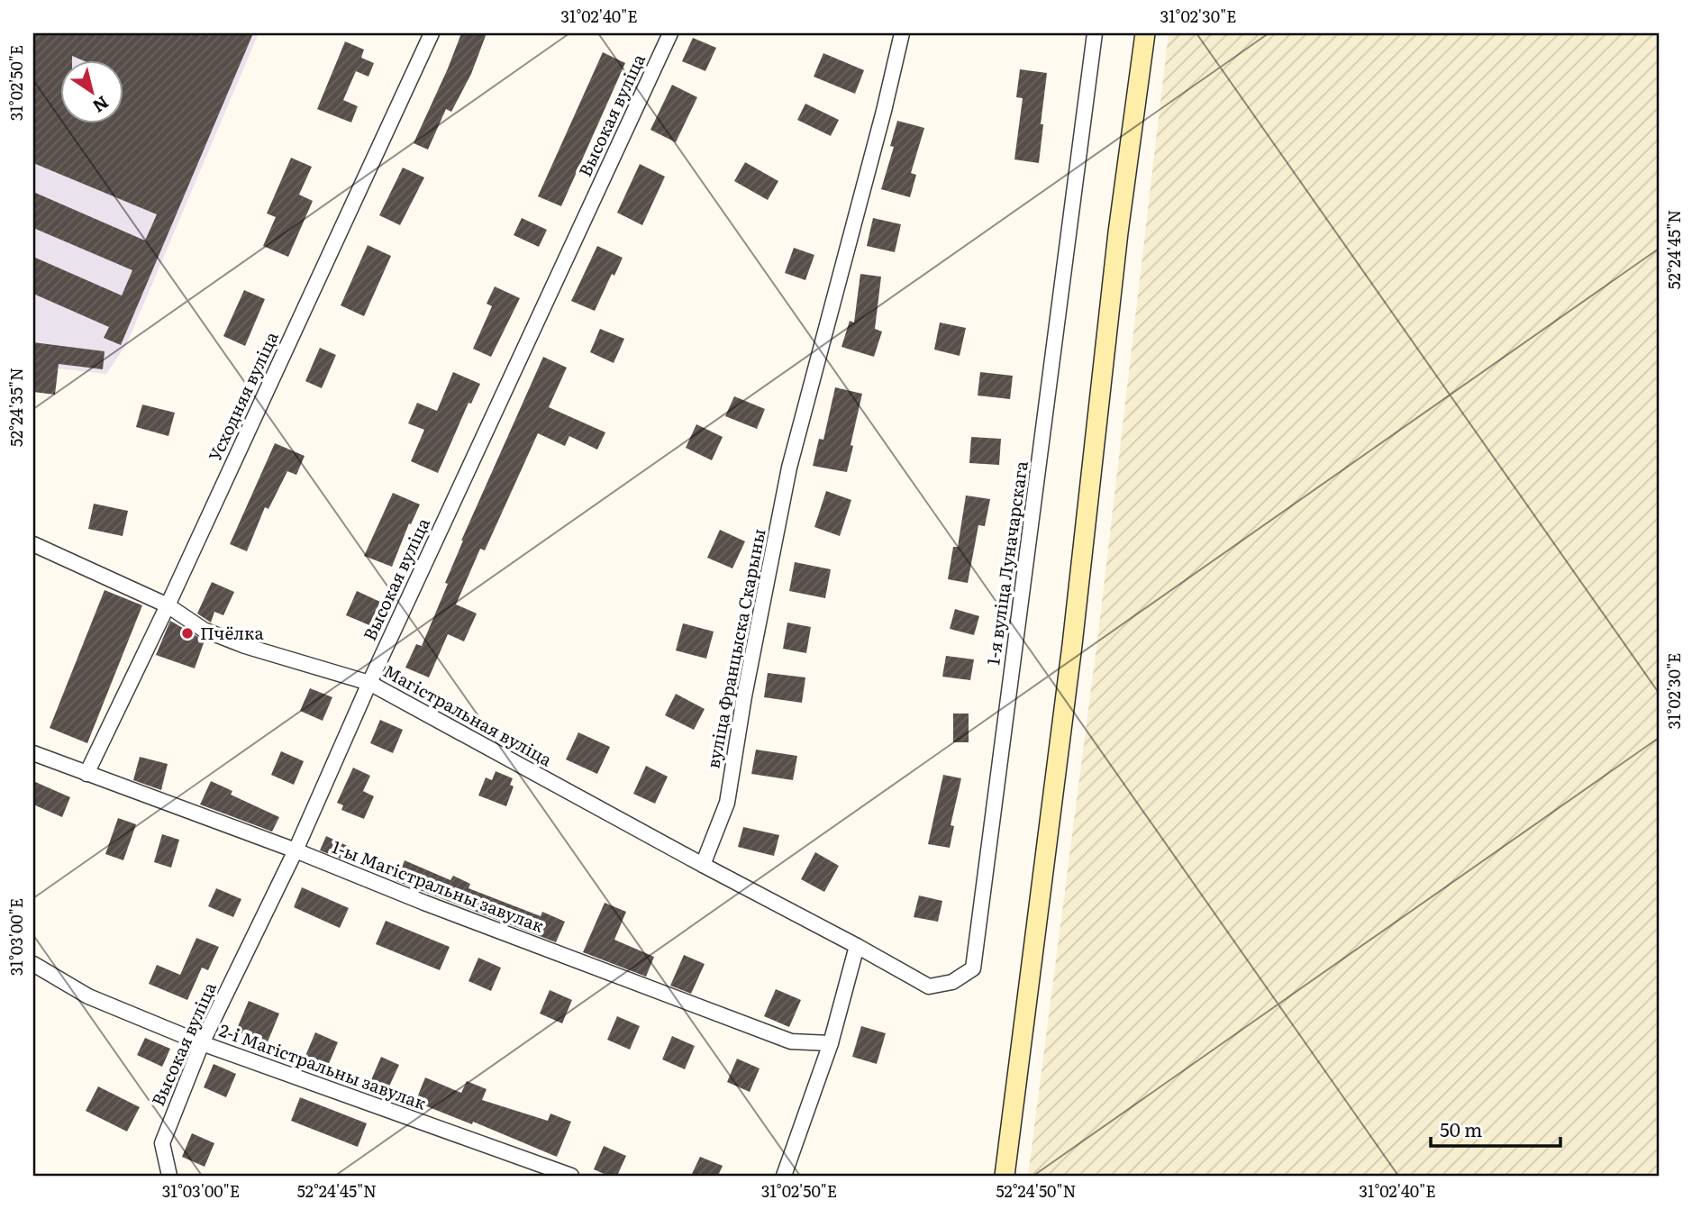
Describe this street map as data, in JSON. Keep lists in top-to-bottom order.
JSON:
{
  "streets": {
    "street": [
      "Высокая вуліца",
      "Усходняя вуліца",
      "1-я вуліца Луначарскага",
      "вуліца Францыска Скарыны",
      "Магістральная вуліца",
      "1-ы Магістральны завулак",
      "2-і Магістральны завулак"
    ]
  },
  "crossings": [
    ["Высокая вуліца", "Магістральная вуліца"],
    ["Высокая вуліца", "1-ы Магістральны завулак"],
    ["Высокая вуліца", "2-і Магістральны завулак"],
    ["Усходняя вуліца", "Магістральная вуліца"],
    ["Усходняя вуліца", "1-ы Магістральны завулак"],
    ["вуліца Францыска Скарыны", "Магістральная вуліца"]
  ],
  "places": ["Пчёлка"],
  "scale_bar": "50 m",
  "north": "bottom right",
  "coordinates": [
    "31°02'40\"E",
    "31°02'30\"E",
    "31°02'50\"E",
    "52°24'45\"N",
    "52°24'35\"N",
    "31°03'00\"E",
    "52°24'50\"N"
  ]
}
